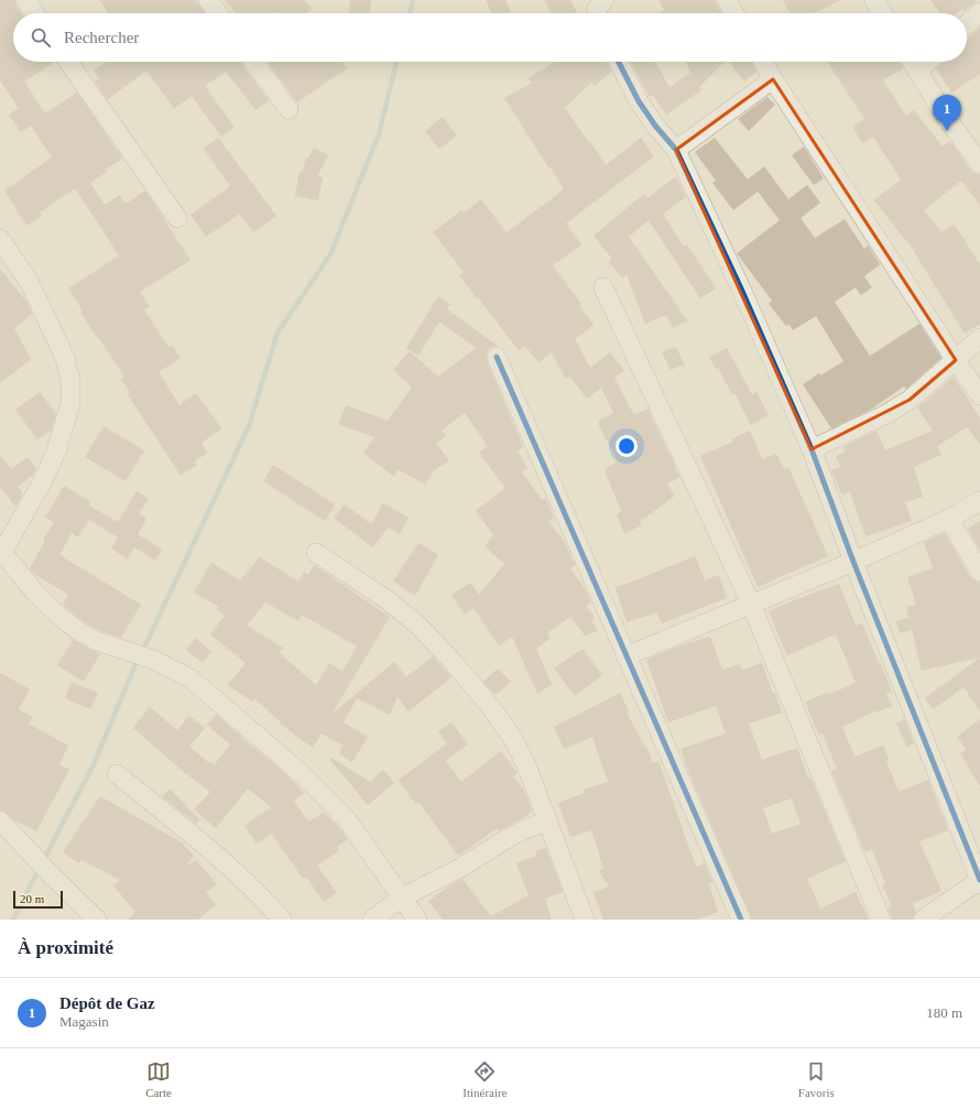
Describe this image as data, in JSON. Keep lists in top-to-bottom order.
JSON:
{
  "scale_bar": "20 m",
  "page": {
    "search": "Rechercher",
    "pins": "1",
    "scale": "20 m",
    "heading": "À proximité",
    "list": [
      {
        "mark": "1",
        "name": "Dépôt de Gaz",
        "note": "Magasin",
        "value": "180 m"
      }
    ],
    "nav": ["Carte", "Itinéraire", "Favoris"]
  }
}
